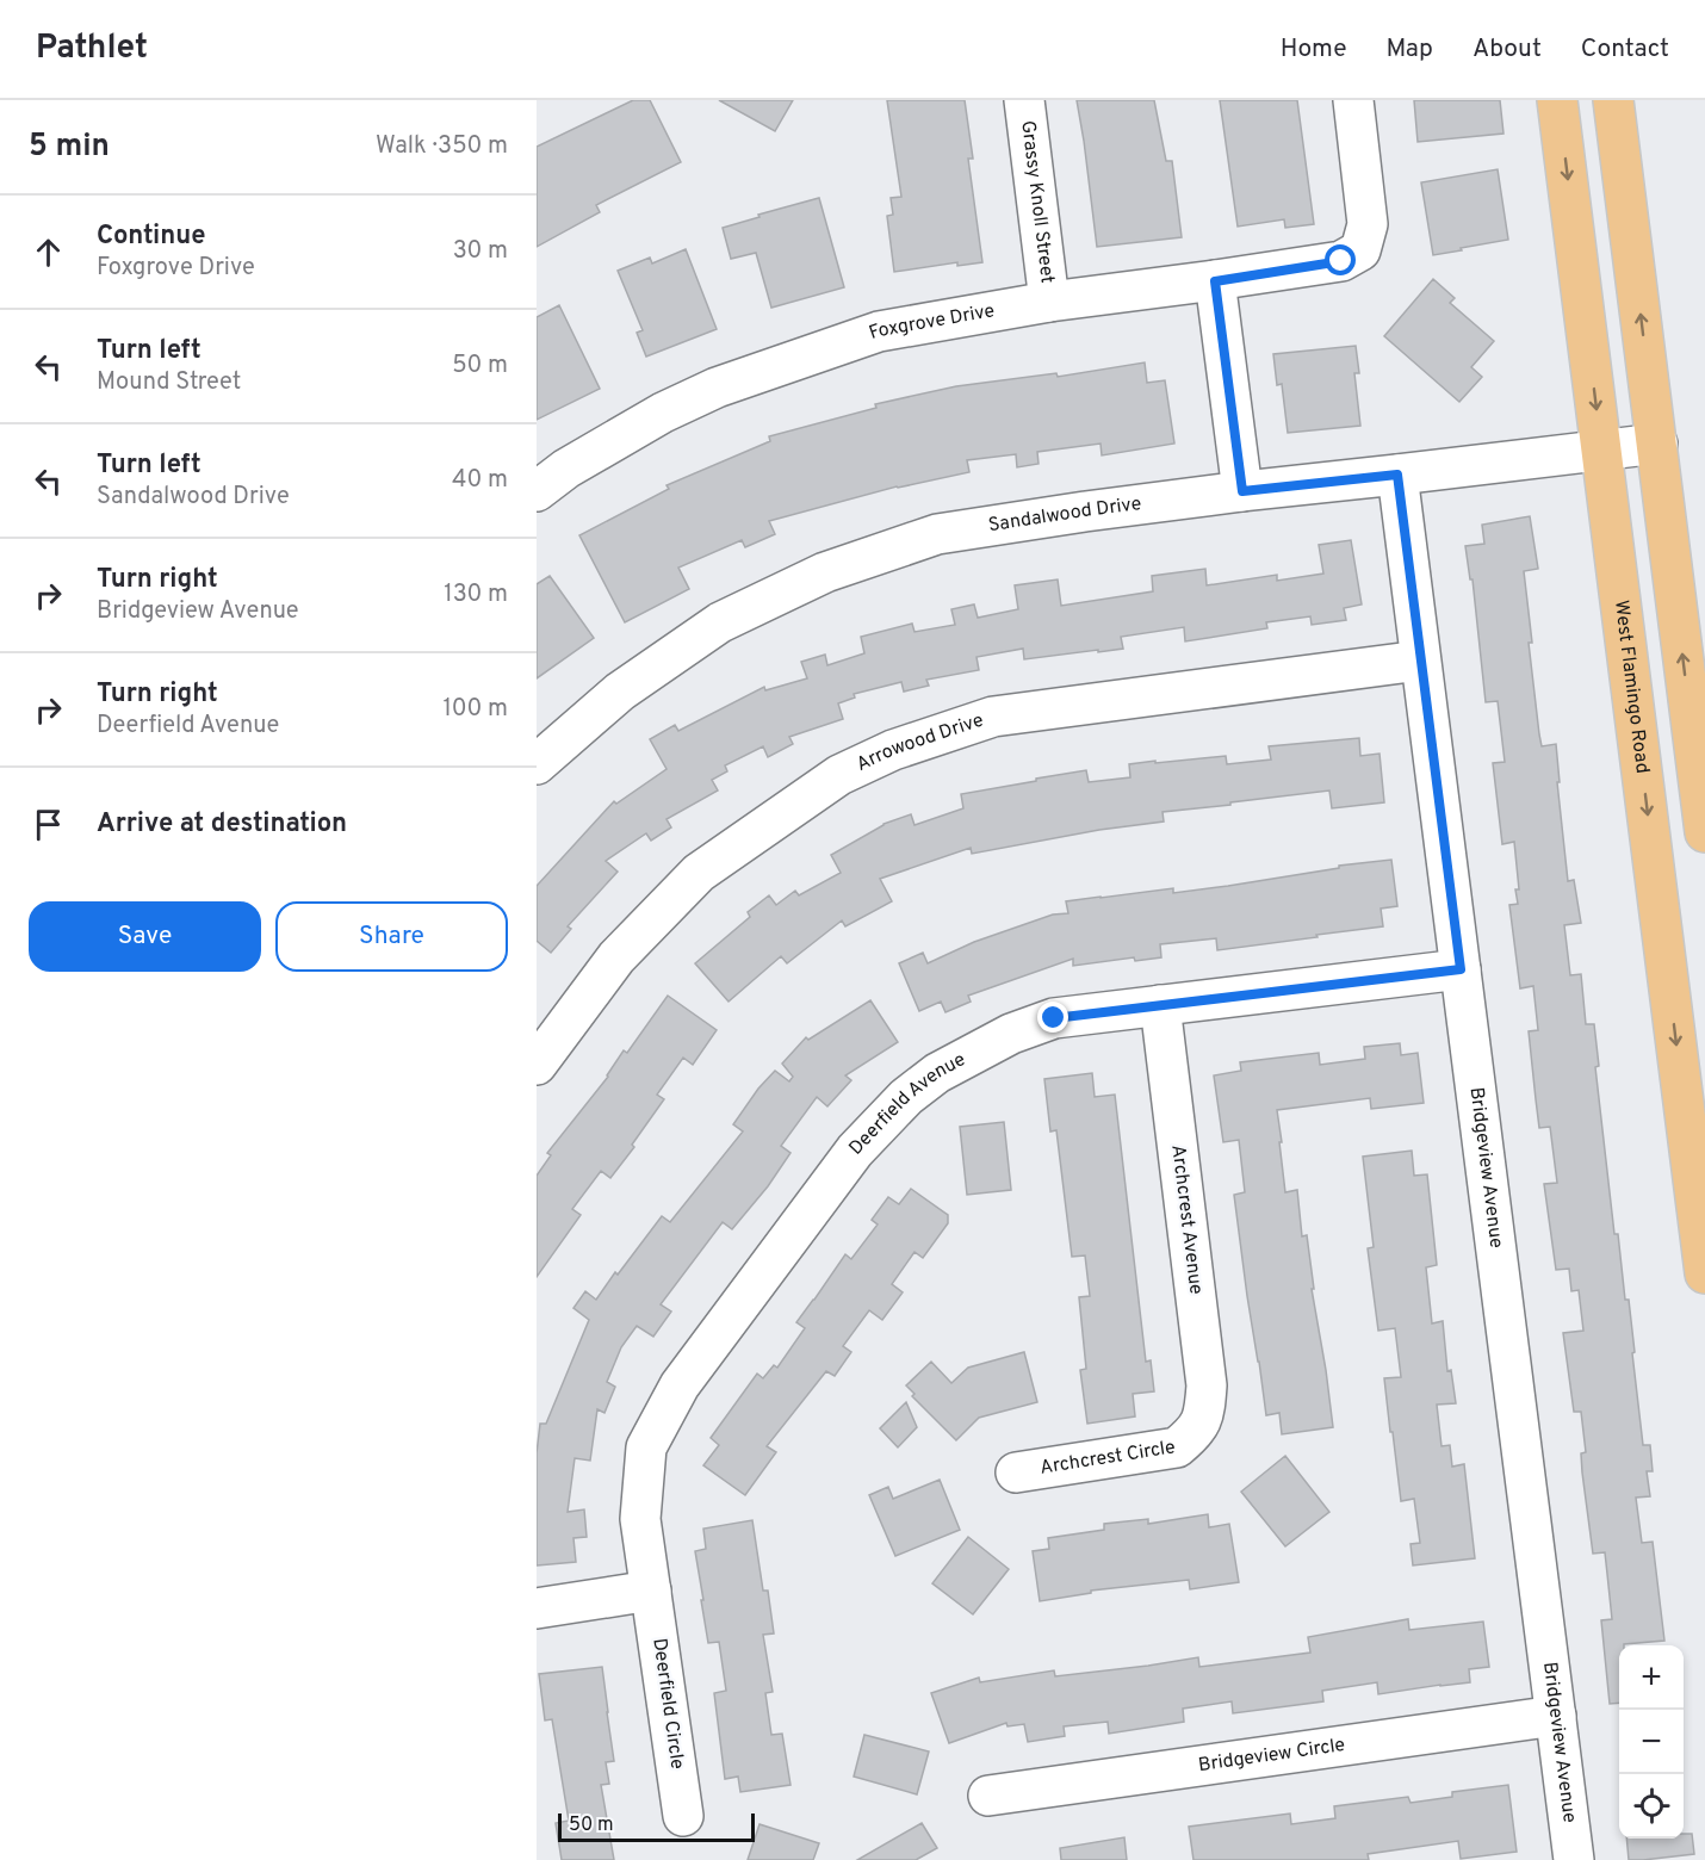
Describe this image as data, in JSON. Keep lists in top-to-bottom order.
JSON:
{
  "streets": {
    "main road": ["West Flamingo Road"],
    "street": [
      "Grassy Knoll Street",
      "Foxgrove Drive",
      "Sandalwood Drive",
      "Arrowood Drive",
      "Deerfield Avenue",
      "Bridgeview Avenue",
      "Archcrest Avenue",
      "Archcrest Circle",
      "Deerfield Circle",
      "Bridgeview Circle"
    ]
  },
  "crossings": [
    ["Grassy Knoll Street", "Foxgrove Drive"],
    ["Sandalwood Drive", "West Flamingo Road"],
    ["Sandalwood Drive", "Bridgeview Avenue"],
    ["Arrowood Drive", "Bridgeview Avenue"],
    ["Deerfield Avenue", "Bridgeview Avenue"],
    ["Deerfield Avenue", "Archcrest Avenue"],
    ["Deerfield Avenue", "Deerfield Circle"],
    ["Bridgeview Avenue", "Bridgeview Circle"],
    ["Archcrest Avenue", "Archcrest Circle"]
  ],
  "scale_bar": "50 m",
  "page": {
    "header": "Pathlet",
    "nav": [
      "Home",
      "Map",
      "About",
      "Contact"
    ],
    "heading": ["5 min", "Walk · 350 m"],
    "list": [
      ["Continue", "Foxgrove Drive", "30 m"],
      ["Turn left", "Mound Street", "50 m"],
      ["Turn left", "Sandalwood Drive", "40 m"],
      ["Turn right", "Bridgeview Avenue", "130 m"],
      ["Turn right", "Deerfield Avenue", "100 m"],
      "Arrive at destination"
    ],
    "buttons": ["Save", "Share"],
    "map_buttons": ["+", "−"],
    "scale": "50 m"
  }
}
